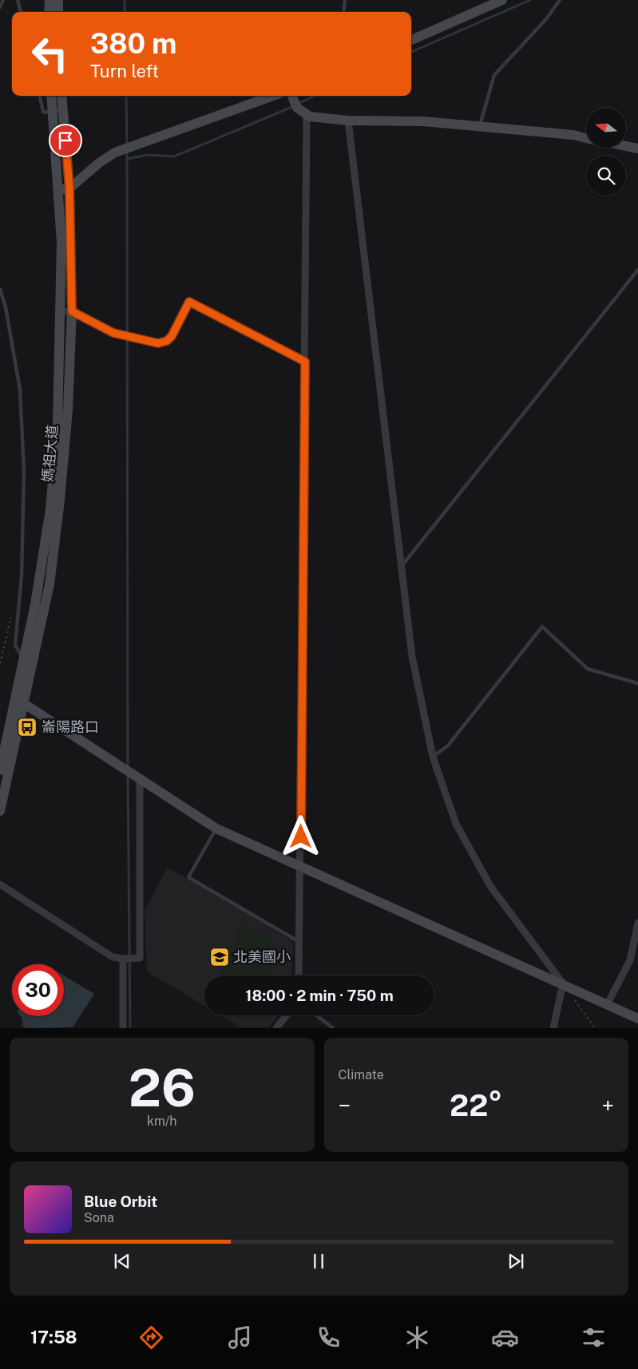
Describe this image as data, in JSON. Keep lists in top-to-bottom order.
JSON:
{
  "streets": {
    "main road": ["媽祖大道"]
  },
  "places": {
    "bus stop": ["崙陽路口"],
    "school or university": ["北美國小"]
  },
  "north": "left",
  "page": {
    "turn": ["380 m", "Turn left"],
    "limit": "30",
    "trip": "18:00 · 2 min · 750 m",
    "tile": [
      ["26", "km/h"],
      "Climate"
    ],
    "heat": ["−", "22°", "+"],
    "song": ["Blue Orbit", "Sona"],
    "tabs": "17:58"
  }
}
